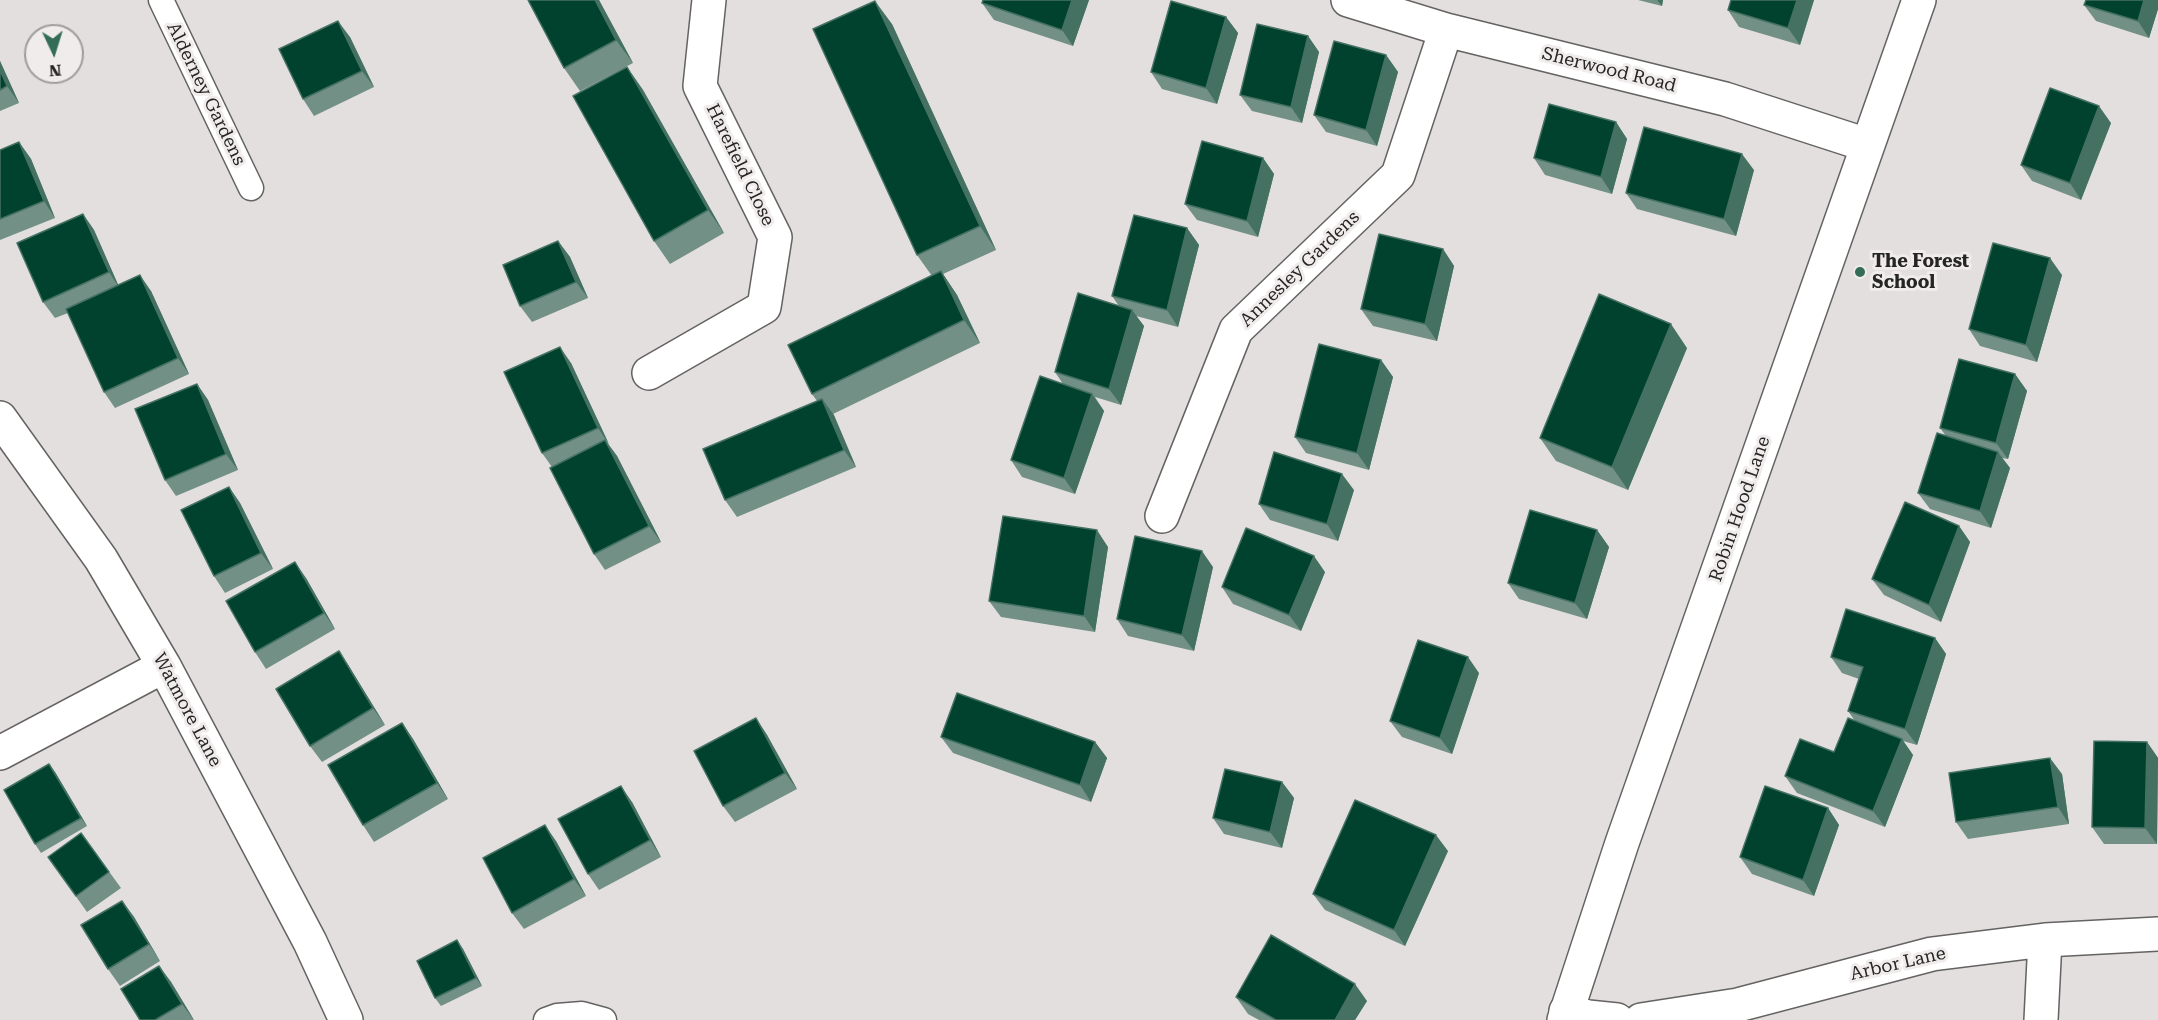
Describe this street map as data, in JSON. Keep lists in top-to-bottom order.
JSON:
{
  "streets": {
    "street": [
      "Sherwood Road",
      "Harefield Close",
      "Annesley Gardens",
      "Robin Hood Lane",
      "Watmore Lane",
      "Arbor Lane"
    ],
    "lane": ["Alderney Gardens"]
  },
  "crossings": [
    ["Sherwood Road", "Annesley Gardens"],
    ["Sherwood Road", "Robin Hood Lane"]
  ],
  "places": ["The Forest School"],
  "north": "bottom"
}
